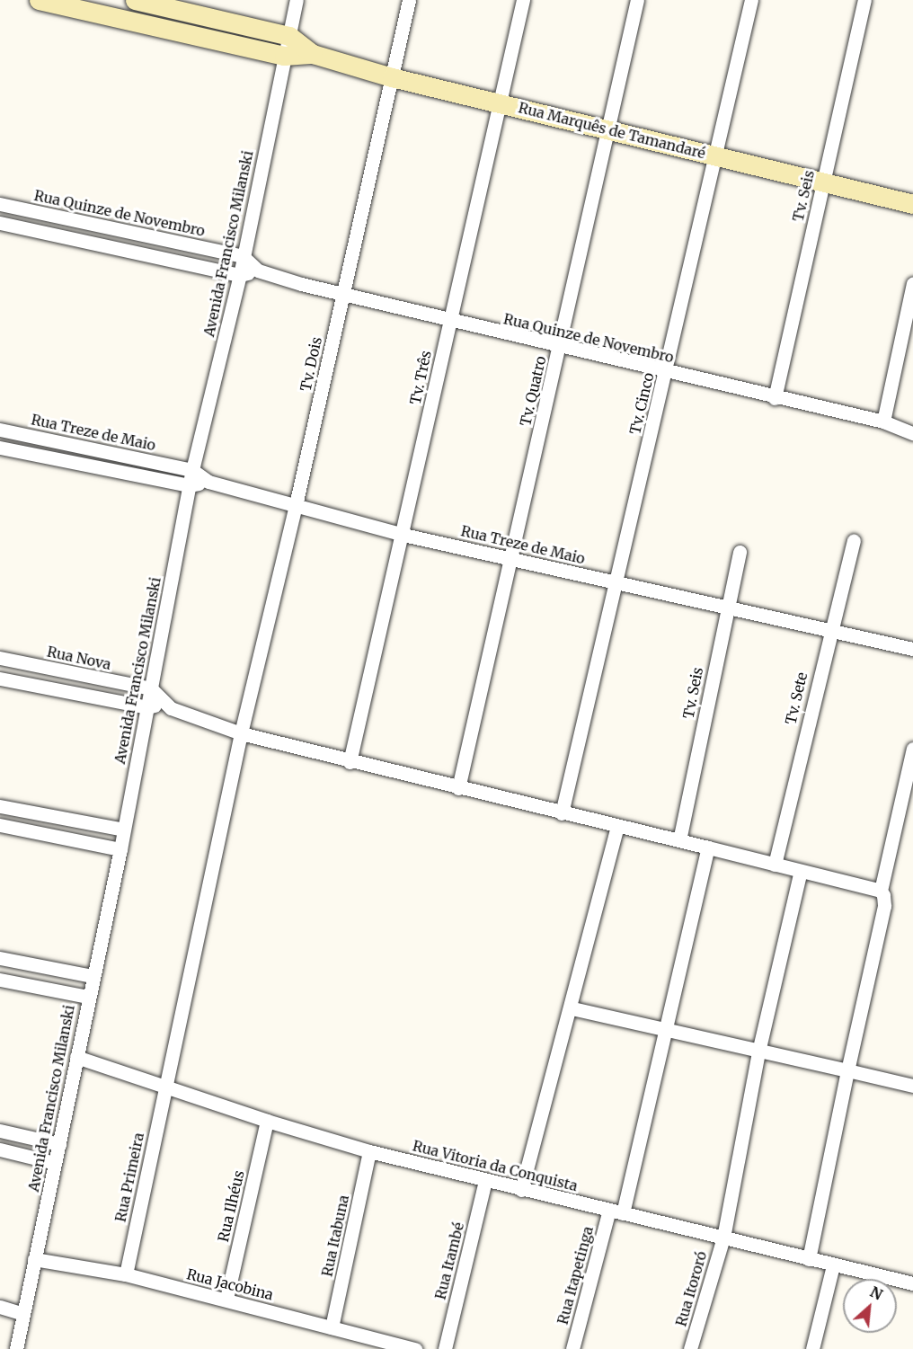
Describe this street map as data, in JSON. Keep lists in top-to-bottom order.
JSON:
{
  "streets": {
    "street": [
      "Rua Marquês de Tamandaré",
      "Tv. Seis",
      "Rua Quinze de Novembro",
      "Avenida Francisco Milanski",
      "Tv. Dois",
      "Tv. Três",
      "Tv. Quatro",
      "Tv. Cinco",
      "Rua Treze de Maio",
      "Rua Nova",
      "Tv. Sete",
      "Rua Vitoria da Conquista",
      "Rua Primeira",
      "Rua Ilhéus",
      "Rua Itabuna",
      "Rua Itambé",
      "Rua Itapetinga",
      "Rua Jacobina",
      "Rua Itororó"
    ]
  },
  "crossings": [
    ["Rua Marquês de Tamandaré", "Tv. Seis"],
    ["Rua Marquês de Tamandaré", "Avenida Francisco Milanski"],
    ["Rua Marquês de Tamandaré", "Tv. Dois"],
    ["Rua Marquês de Tamandaré", "Tv. Três"],
    ["Rua Marquês de Tamandaré", "Tv. Quatro"],
    ["Rua Marquês de Tamandaré", "Tv. Cinco"],
    ["Tv. Seis", "Rua Quinze de Novembro"],
    ["Tv. Seis", "Rua Treze de Maio"],
    ["Rua Quinze de Novembro", "Avenida Francisco Milanski"],
    ["Rua Quinze de Novembro", "Tv. Dois"],
    ["Rua Quinze de Novembro", "Tv. Três"],
    ["Rua Quinze de Novembro", "Tv. Quatro"],
    ["Rua Quinze de Novembro", "Tv. Cinco"],
    ["Avenida Francisco Milanski", "Rua Treze de Maio"],
    ["Avenida Francisco Milanski", "Rua Nova"],
    ["Avenida Francisco Milanski", "Rua Vitoria da Conquista"],
    ["Avenida Francisco Milanski", "Rua Jacobina"],
    ["Tv. Dois", "Rua Treze de Maio"],
    ["Tv. Dois", "Rua Primeira"],
    ["Tv. Três", "Rua Treze de Maio"],
    ["Tv. Quatro", "Rua Treze de Maio"],
    ["Tv. Cinco", "Rua Treze de Maio"],
    ["Rua Treze de Maio", "Tv. Sete"],
    ["Rua Vitoria da Conquista", "Rua Primeira"],
    ["Rua Vitoria da Conquista", "Rua Ilhéus"],
    ["Rua Vitoria da Conquista", "Rua Itabuna"],
    ["Rua Vitoria da Conquista", "Rua Itambé"],
    ["Rua Vitoria da Conquista", "Rua Itapetinga"],
    ["Rua Vitoria da Conquista", "Rua Itororó"],
    ["Rua Primeira", "Rua Jacobina"],
    ["Rua Ilhéus", "Rua Jacobina"],
    ["Rua Itabuna", "Rua Jacobina"]
  ],
  "north": "top right"
}
